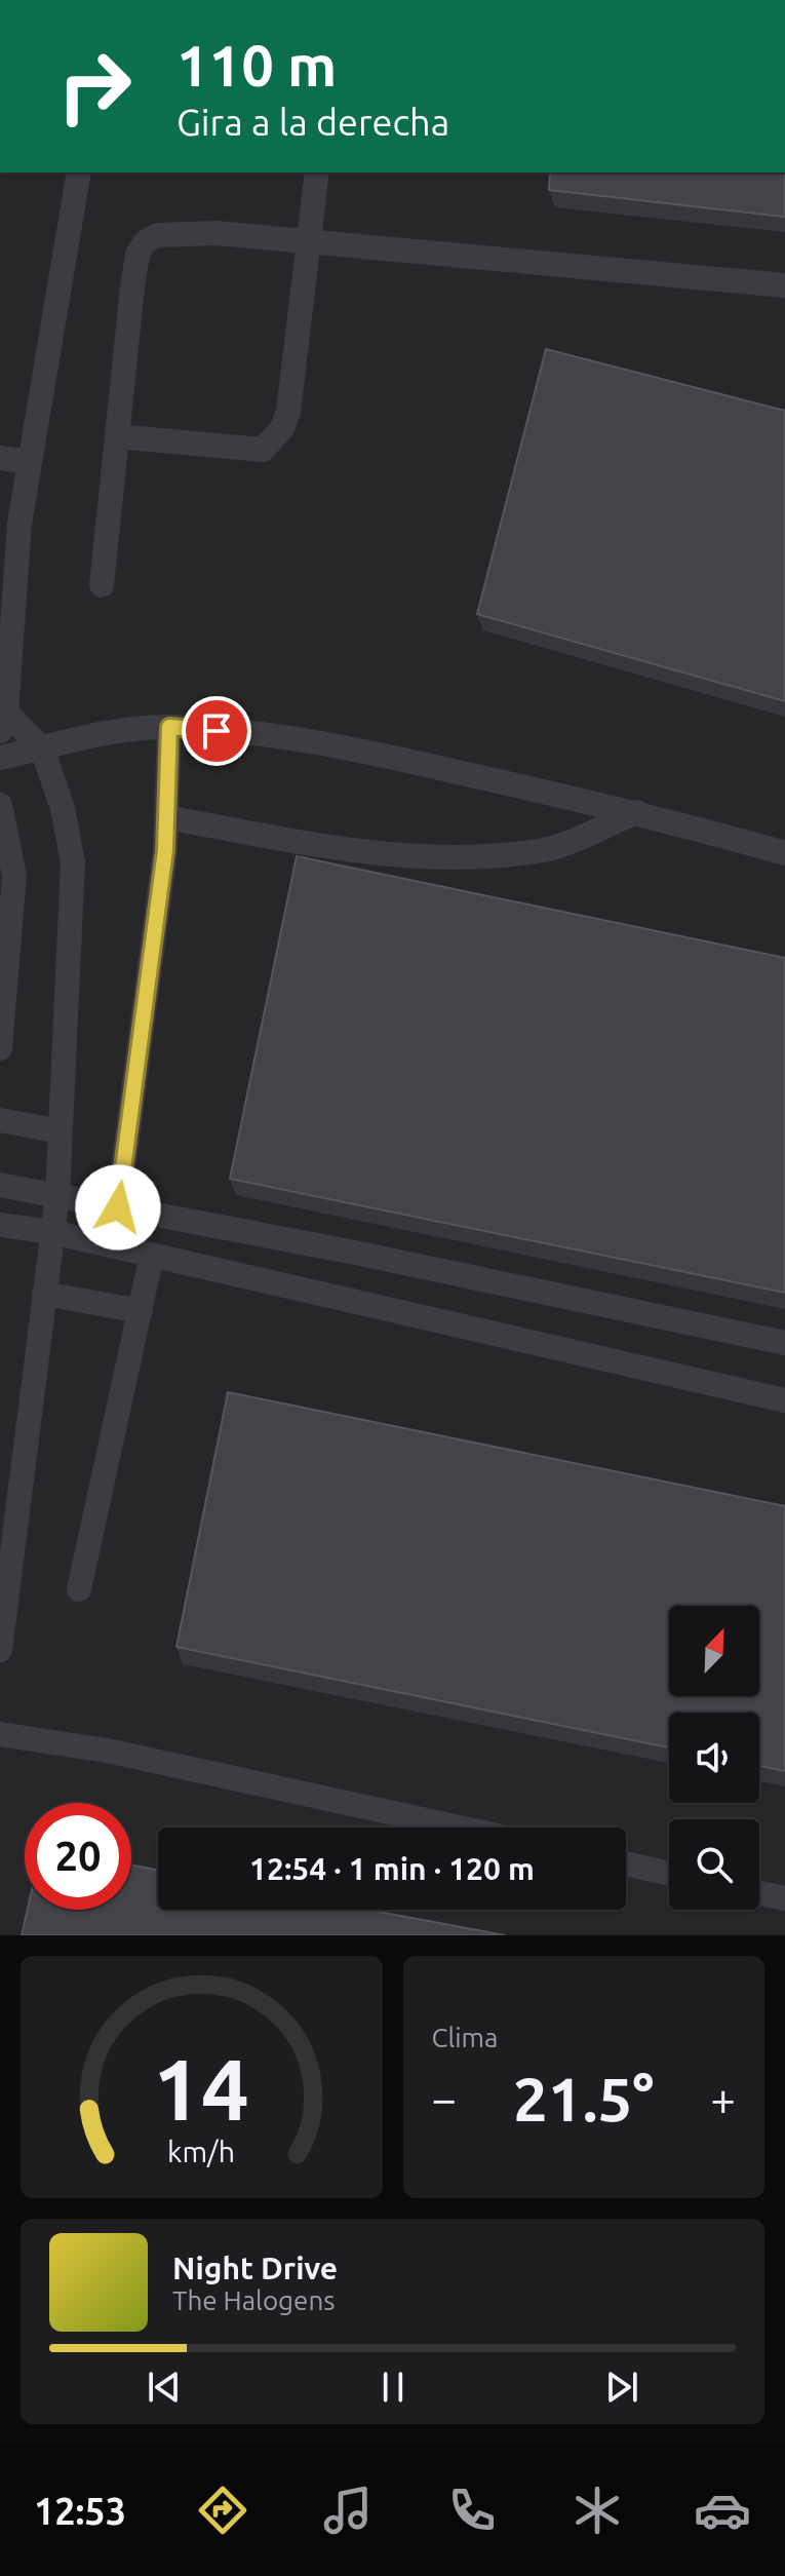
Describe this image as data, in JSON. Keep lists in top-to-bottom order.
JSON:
{
  "north": "top right",
  "page": {
    "turn": ["110 m", "Gira a la derecha"],
    "limit": "20",
    "trip": "12:54 · 1 min · 120 m",
    "tile": "Clima",
    "heat": ["−", "21.5°", "+"],
    "song": ["Night Drive", "The Halogens"],
    "tabs": "12:53",
    "gauge": ["14", "km/h"]
  }
}
